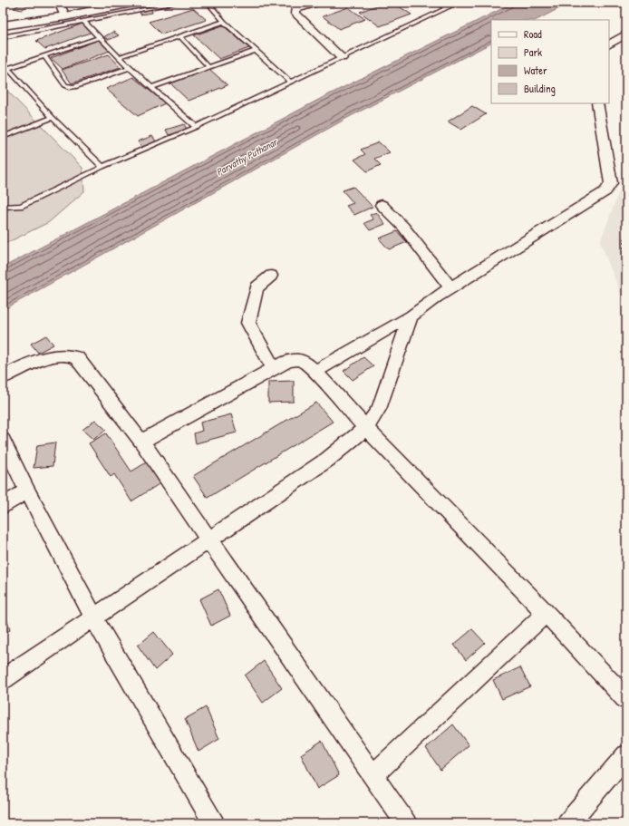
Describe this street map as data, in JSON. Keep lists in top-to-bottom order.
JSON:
{
  "water": ["Parvathy Puthanar"],
  "legend": [
    "Road",
    "Park",
    "Water",
    "Building"
  ]
}
